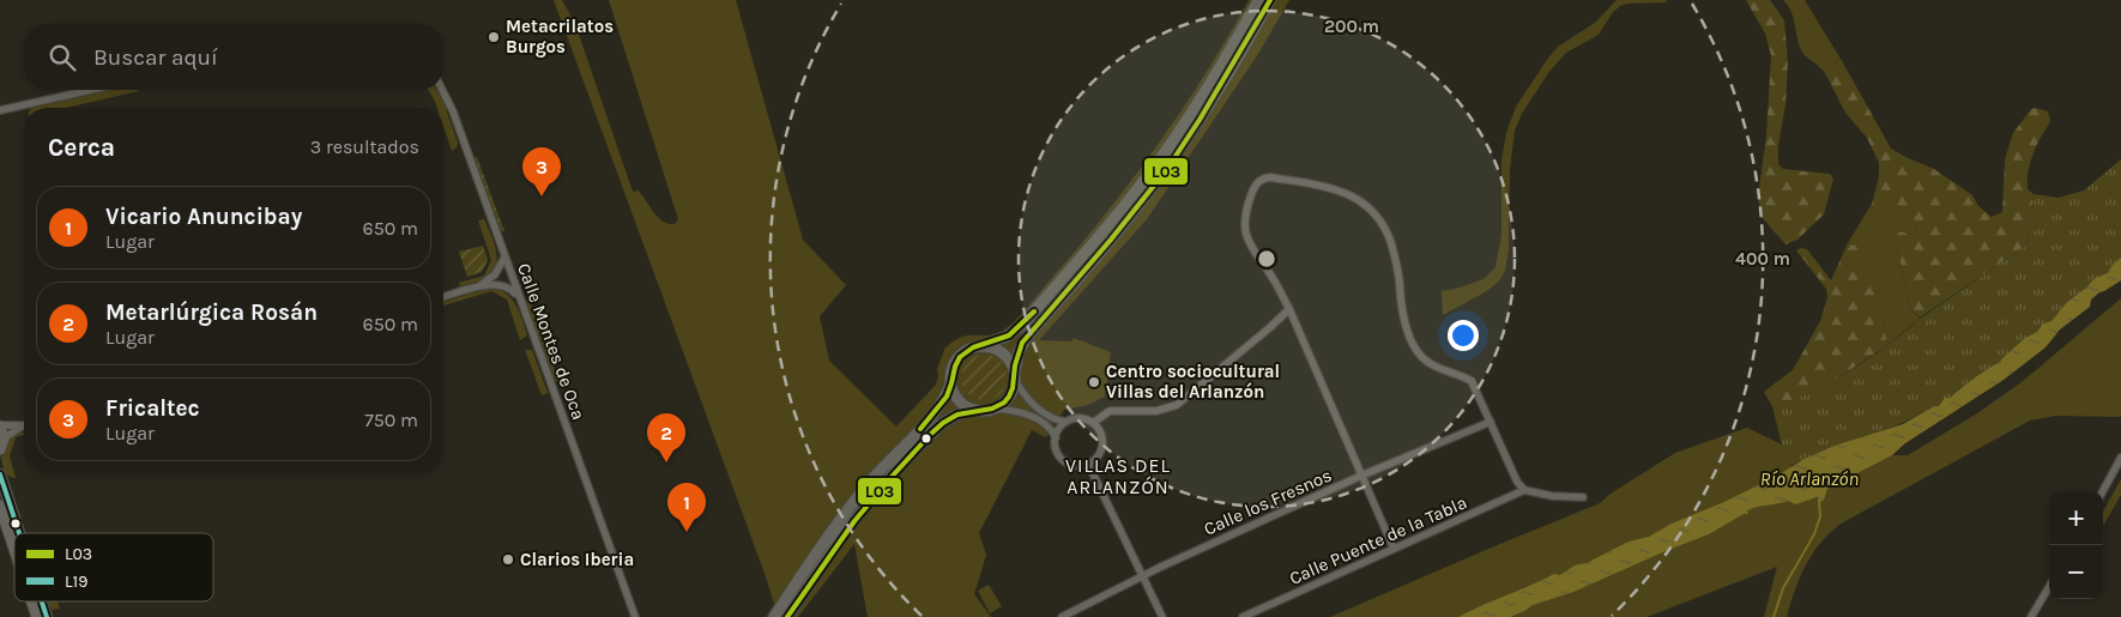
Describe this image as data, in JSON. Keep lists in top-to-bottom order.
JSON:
{
  "streets": {
    "street": ["Calle Montes de Oca", "Calle los Fresnos", "Calle Puente de la Tabla"]
  },
  "districts": ["VILLAS DEL ARLANZÓN"],
  "water": ["Río Arlanzón"],
  "places": ["Metacrilatos Burgos", "Centro sociocultural Villas del Arlanzón", "Clarios Iberia"],
  "lines": ["transit line L03", "transit line L19"],
  "legend": ["L03", "L19"],
  "page": {
    "search": "Buscar aquí",
    "heading": ["Cerca", "3 resultados"],
    "pins": ["3", "2", "1"],
    "list": [
      {
        "mark": "1",
        "name": "Vicario Anuncibay",
        "note": "Lugar",
        "value": "650 m"
      },
      {
        "mark": "2",
        "name": "Metarlúrgica Rosán",
        "note": "Lugar",
        "value": "650 m"
      },
      {
        "mark": "3",
        "name": "Fricaltec",
        "note": "Lugar",
        "value": "750 m"
      }
    ],
    "map_buttons": ["+", "−"]
  },
  "rings": ["200 m", "400 m"]
}
